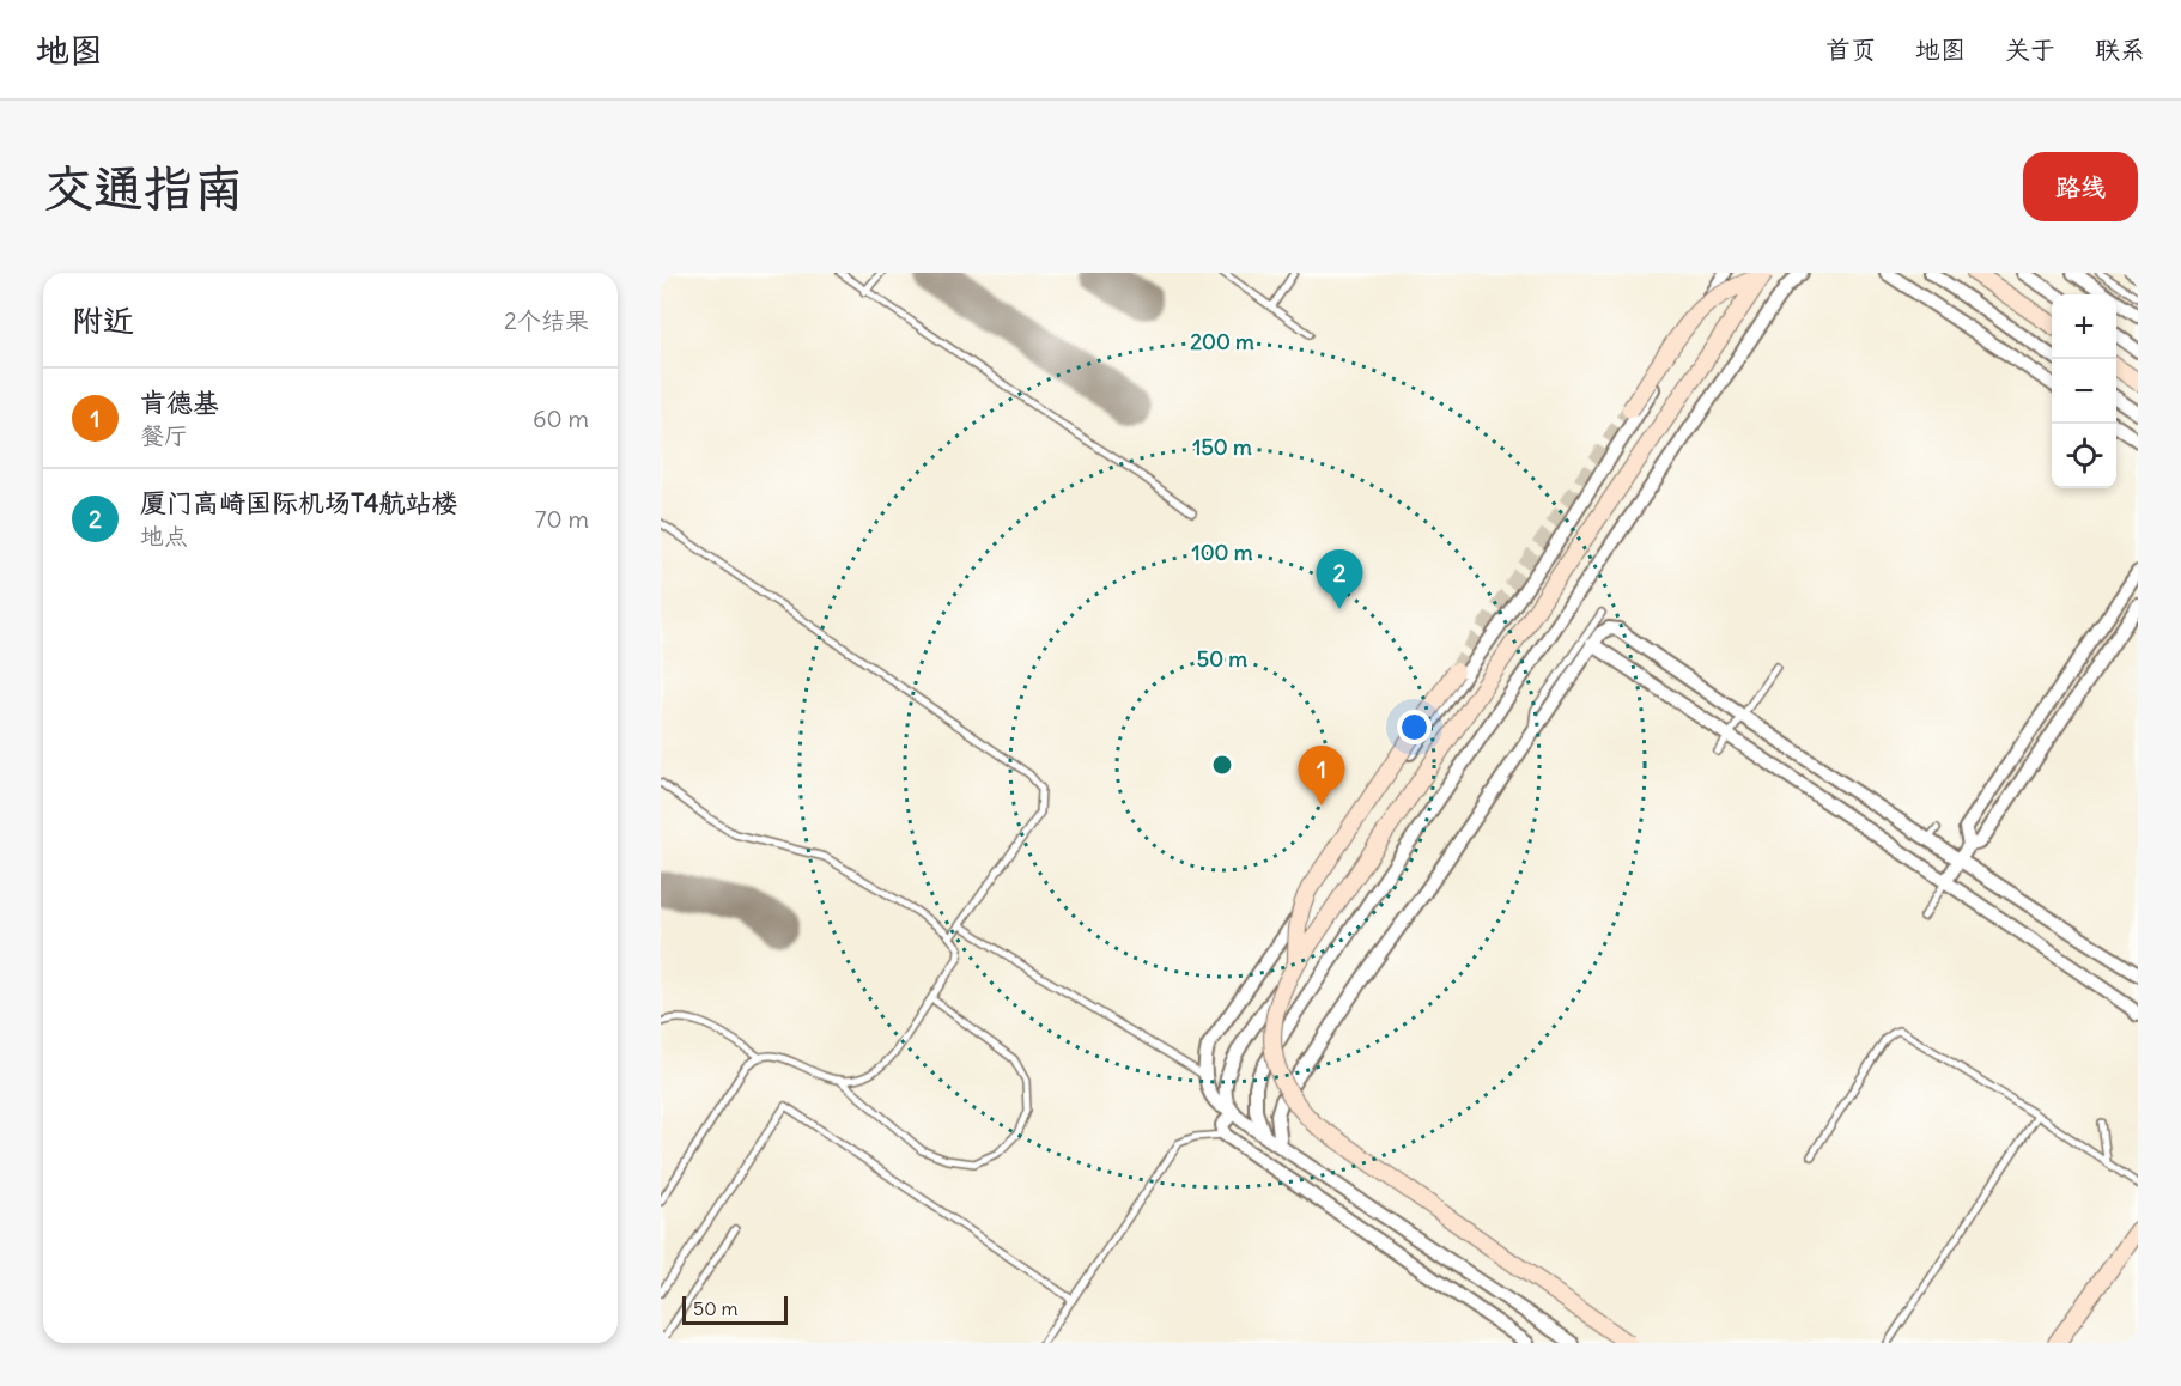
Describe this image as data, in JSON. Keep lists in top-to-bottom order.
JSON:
{
  "scale_bar": "50 m",
  "page": {
    "header": "地图",
    "nav": [
      "首页",
      "地图",
      "关于",
      "联系"
    ],
    "buttons": "路线",
    "title": "交通指南",
    "heading": ["附近", "2个结果"],
    "map_buttons": ["+", "−"],
    "list": [
      {
        "mark": "1",
        "name": "肯德基",
        "note": "餐厅",
        "value": "60 m"
      },
      {
        "mark": "2",
        "name": "厦门高崎国际机场T4航站楼",
        "note": "地点",
        "value": "70 m"
      }
    ],
    "pins": ["2", "1"],
    "scale": "50 m"
  },
  "rings": [
    "200 m",
    "150 m",
    "100 m",
    "50 m"
  ]
}
